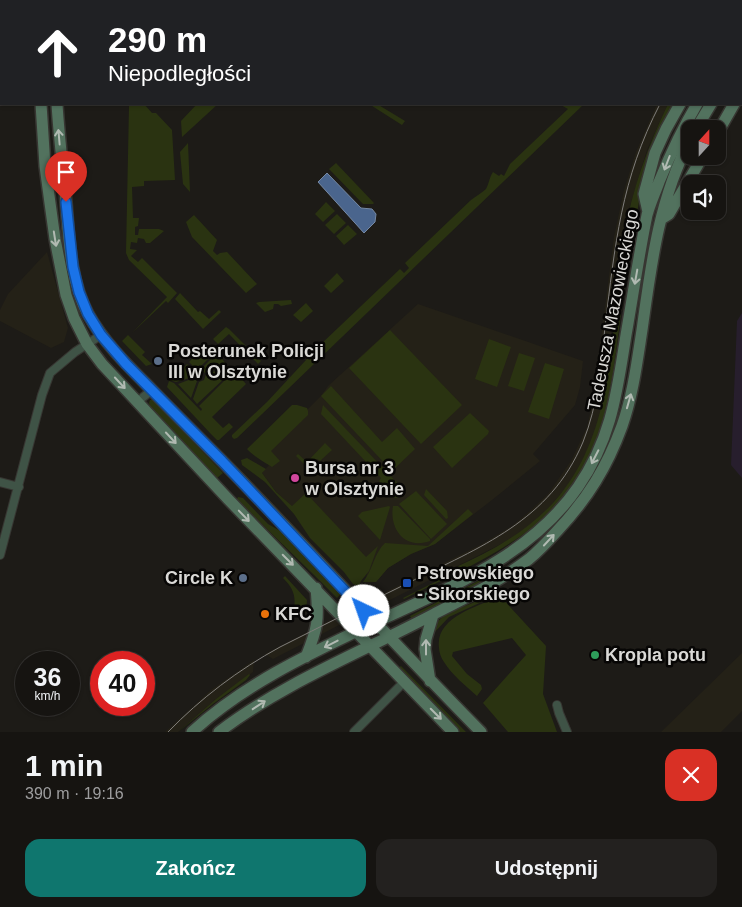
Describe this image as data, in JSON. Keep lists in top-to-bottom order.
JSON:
{
  "streets": {
    "street": ["Tadeusza Mazowieckiego"]
  },
  "places": {
    "other": [
      "Posterunek Policji III w Olsztynie",
      "Bursa nr 3 w Olsztynie",
      "Circle K",
      "KFC",
      "Kropla potu"
    ],
    "transit": ["Pstrowskiego - Sikorskiego"]
  },
  "north": "top",
  "page": {
    "turn": ["290 m", "Niepodległości"],
    "speed": "36 km/h",
    "limit": "40",
    "heading": ["1 min", "390 m · 19:16"],
    "buttons": ["Zakończ", "Udostępnij"]
  }
}
